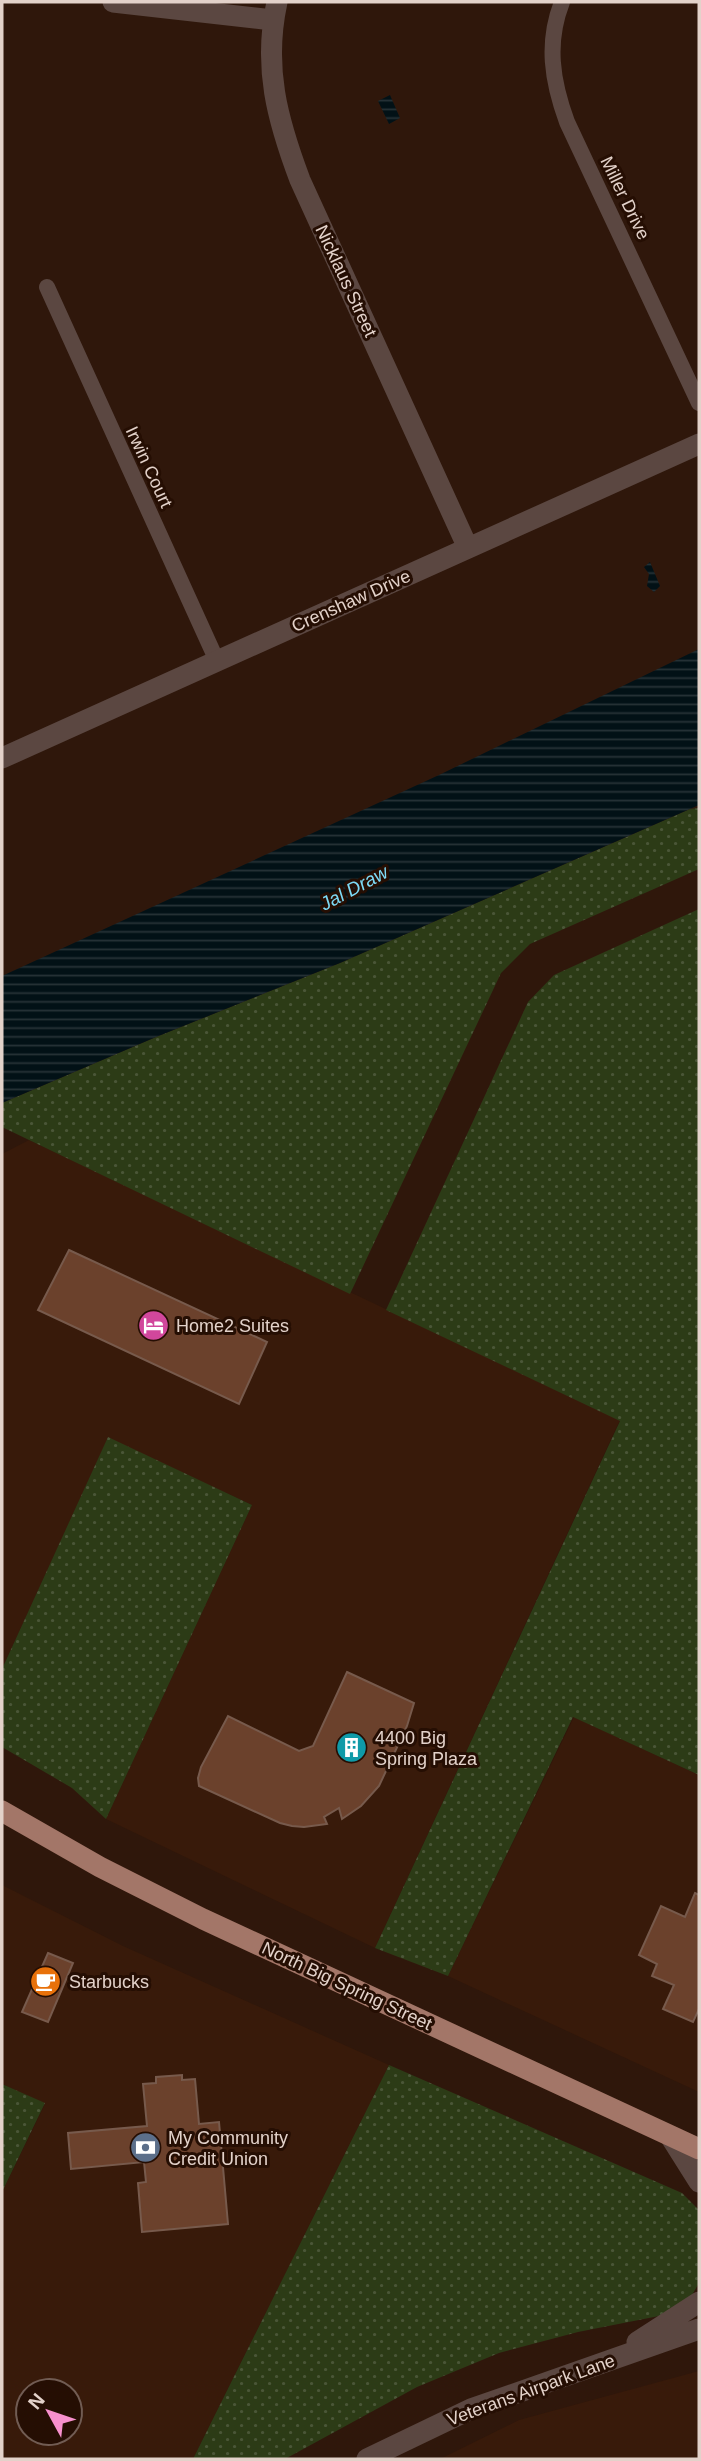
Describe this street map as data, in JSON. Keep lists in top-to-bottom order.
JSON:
{
  "streets": {
    "highway": ["North Big Spring Street"],
    "street": [
      "Miller Drive",
      "Nicklaus Street",
      "Irwin Court",
      "Crenshaw Drive",
      "Veterans Airpark Lane"
    ]
  },
  "crossings": [
    ["Nicklaus Street", "Crenshaw Drive"],
    ["Irwin Court", "Crenshaw Drive"]
  ],
  "water": ["Jal Draw"],
  "places": {
    "hotel": ["Home2 Suites"],
    "building": ["4400 Big Spring Plaza"],
    "cafe": ["Starbucks"],
    "bank": ["My Community Credit Union"]
  },
  "north": "top left"
}
